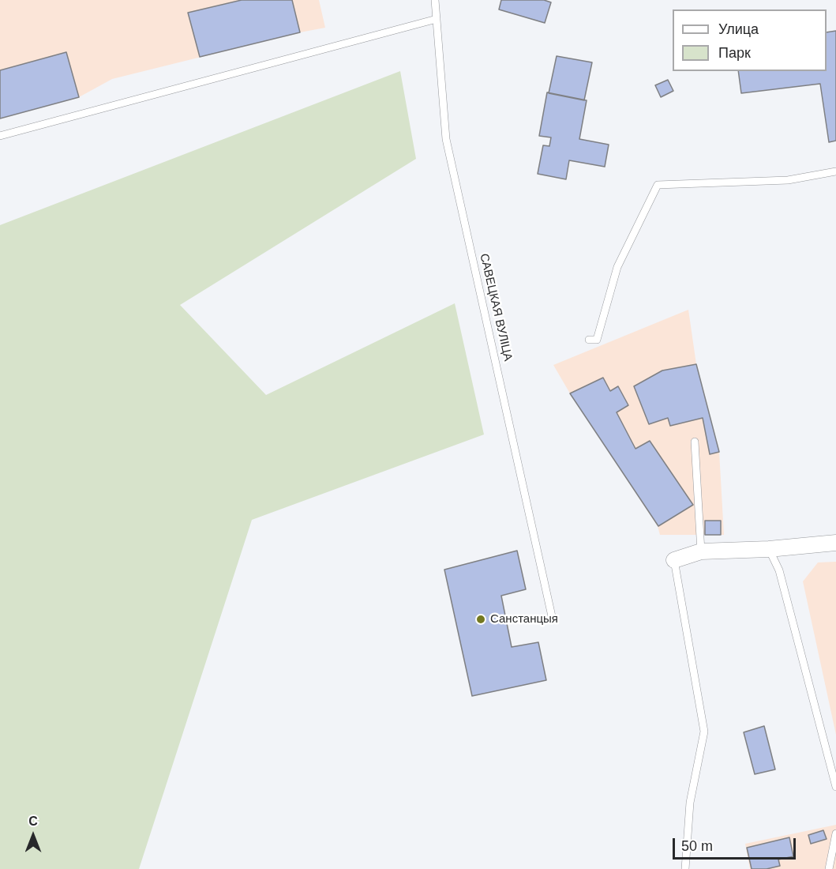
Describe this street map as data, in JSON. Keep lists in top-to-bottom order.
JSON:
{
  "streets": {
    "lane": ["САВЕЦКАЯ ВУЛІЦА"]
  },
  "places": ["Санстанцыя"],
  "legend": ["Улица", "Парк"],
  "scale_bar": "50 m",
  "north": "top"
}
